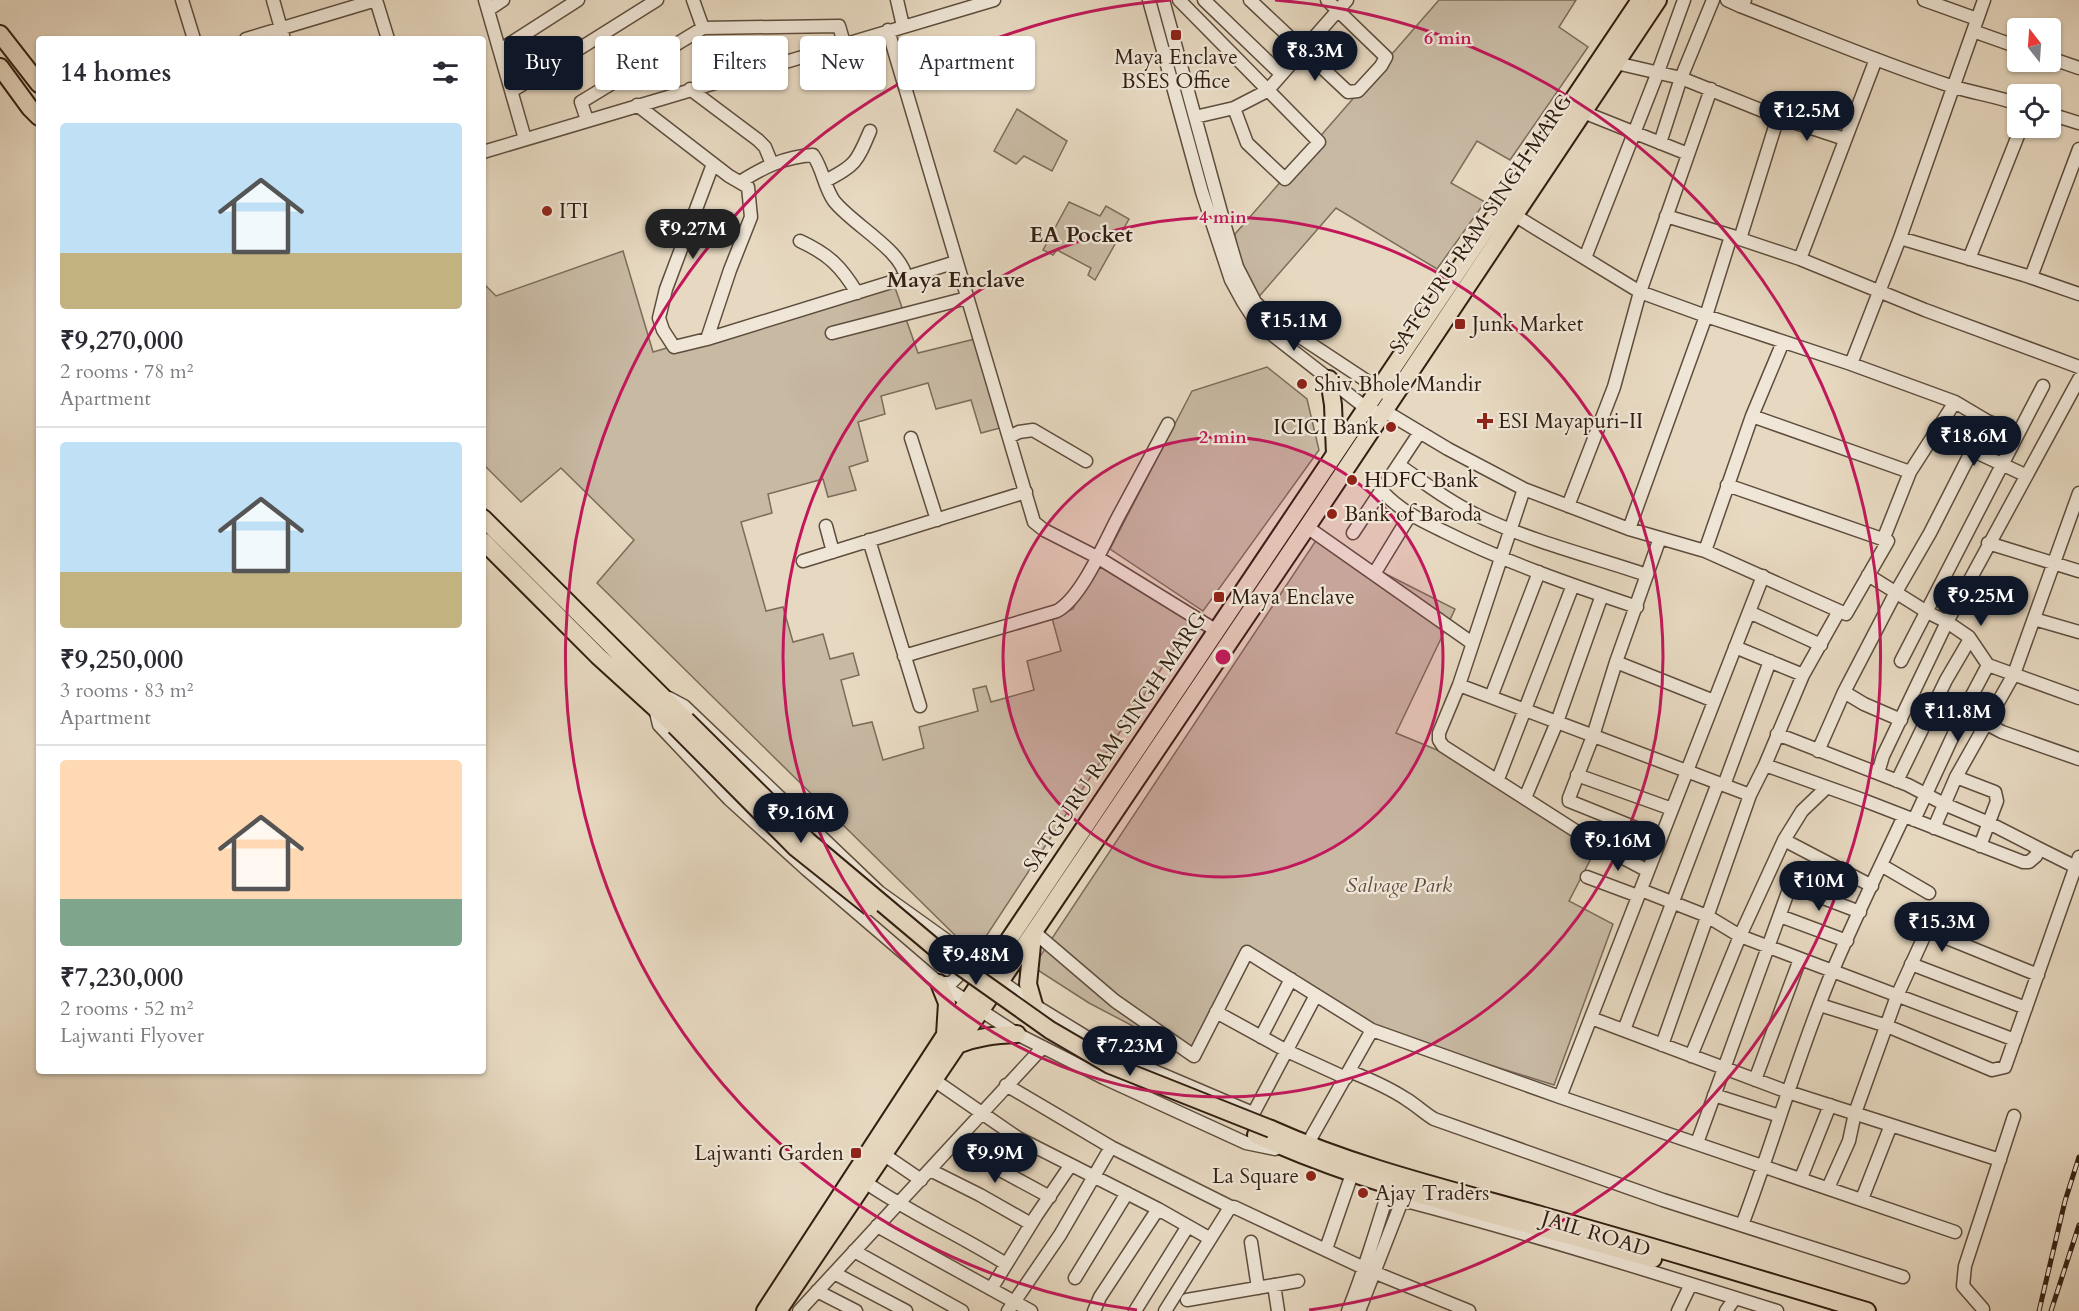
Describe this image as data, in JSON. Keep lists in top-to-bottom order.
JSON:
{
  "streets": {
    "main road": ["SATGURU RAM SINGH MARG"],
    "street": ["JAIL ROAD"]
  },
  "districts": ["EA Pocket", "Maya Enclave"],
  "parks": ["Salvage Park"],
  "places": {
    "transit": [
      "Maya Enclave BSES Office",
      "Junk Market",
      "Maya Enclave",
      "Lajwanti Garden"
    ],
    "other": [
      "ITI",
      "Shiv Bhole Mandir",
      "ICICI Bank",
      "HDFC Bank",
      "Bank of Baroda",
      "La Square",
      "Ajay Traders"
    ],
    "health": ["ESI Mayapuri-II"]
  },
  "north": "top",
  "page": {
    "price": [
      "₹8.3M",
      "₹12.5M",
      "₹9.27M",
      "₹15.1M",
      "₹18.6M",
      "₹9.25M",
      "₹11.8M",
      "₹9.16M",
      "₹9.16M",
      "₹10M",
      "₹15.3M",
      "₹9.48M",
      "₹7.23M",
      "₹9.9M"
    ],
    "chip": [
      "Buy",
      "Rent",
      "Filters",
      "New",
      "Apartment"
    ],
    "heading": "14 homes",
    "list": [
      {
        "name": "₹9,270,000",
        "note": "2 rooms · 78 m² · Apartment"
      },
      {
        "name": "₹9,250,000",
        "note": "3 rooms · 83 m² · Apartment"
      },
      {
        "name": "₹7,230,000",
        "note": "2 rooms · 52 m² · Lajwanti Flyover"
      }
    ]
  },
  "rings": ["6 min", "4 min", "2 min"]
}
